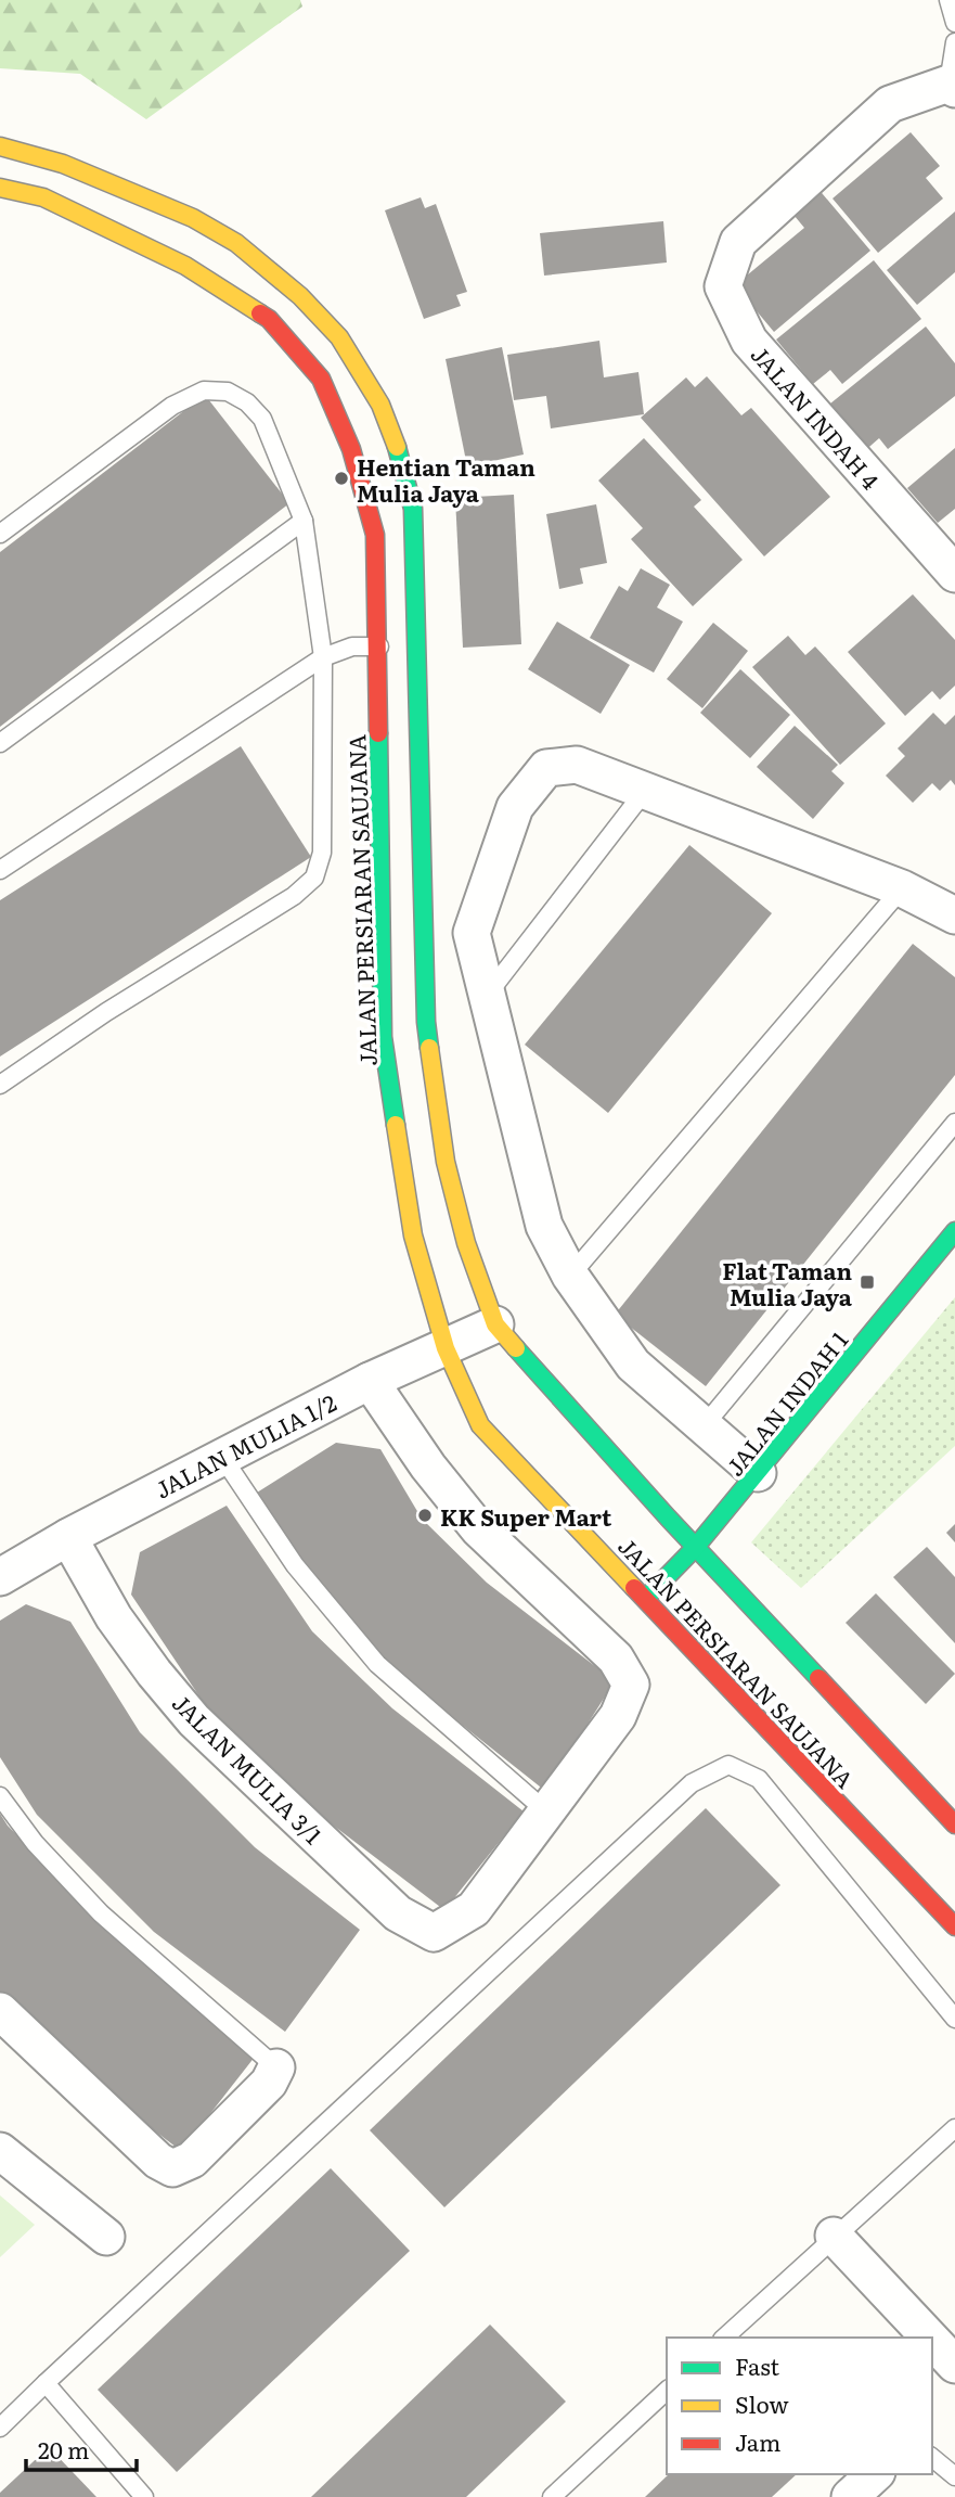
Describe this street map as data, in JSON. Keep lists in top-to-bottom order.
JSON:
{
  "streets": {
    "street": [
      "JALAN INDAH 4",
      "JALAN PERSIARAN SAUJANA",
      "JALAN INDAH 1",
      "JALAN MULIA 1/2",
      "JALAN MULIA 3/1"
    ]
  },
  "crossings": [
    ["JALAN PERSIARAN SAUJANA", "JALAN INDAH 1"],
    ["JALAN PERSIARAN SAUJANA", "JALAN MULIA 1/2"],
    ["JALAN MULIA 1/2", "JALAN MULIA 3/1"]
  ],
  "places": {
    "other": ["Hentian Taman Mulia Jaya", "KK Super Mart"],
    "transit": ["Flat Taman Mulia Jaya"]
  },
  "legend": ["Fast", "Slow", "Jam"],
  "scale_bar": "20 m"
}
